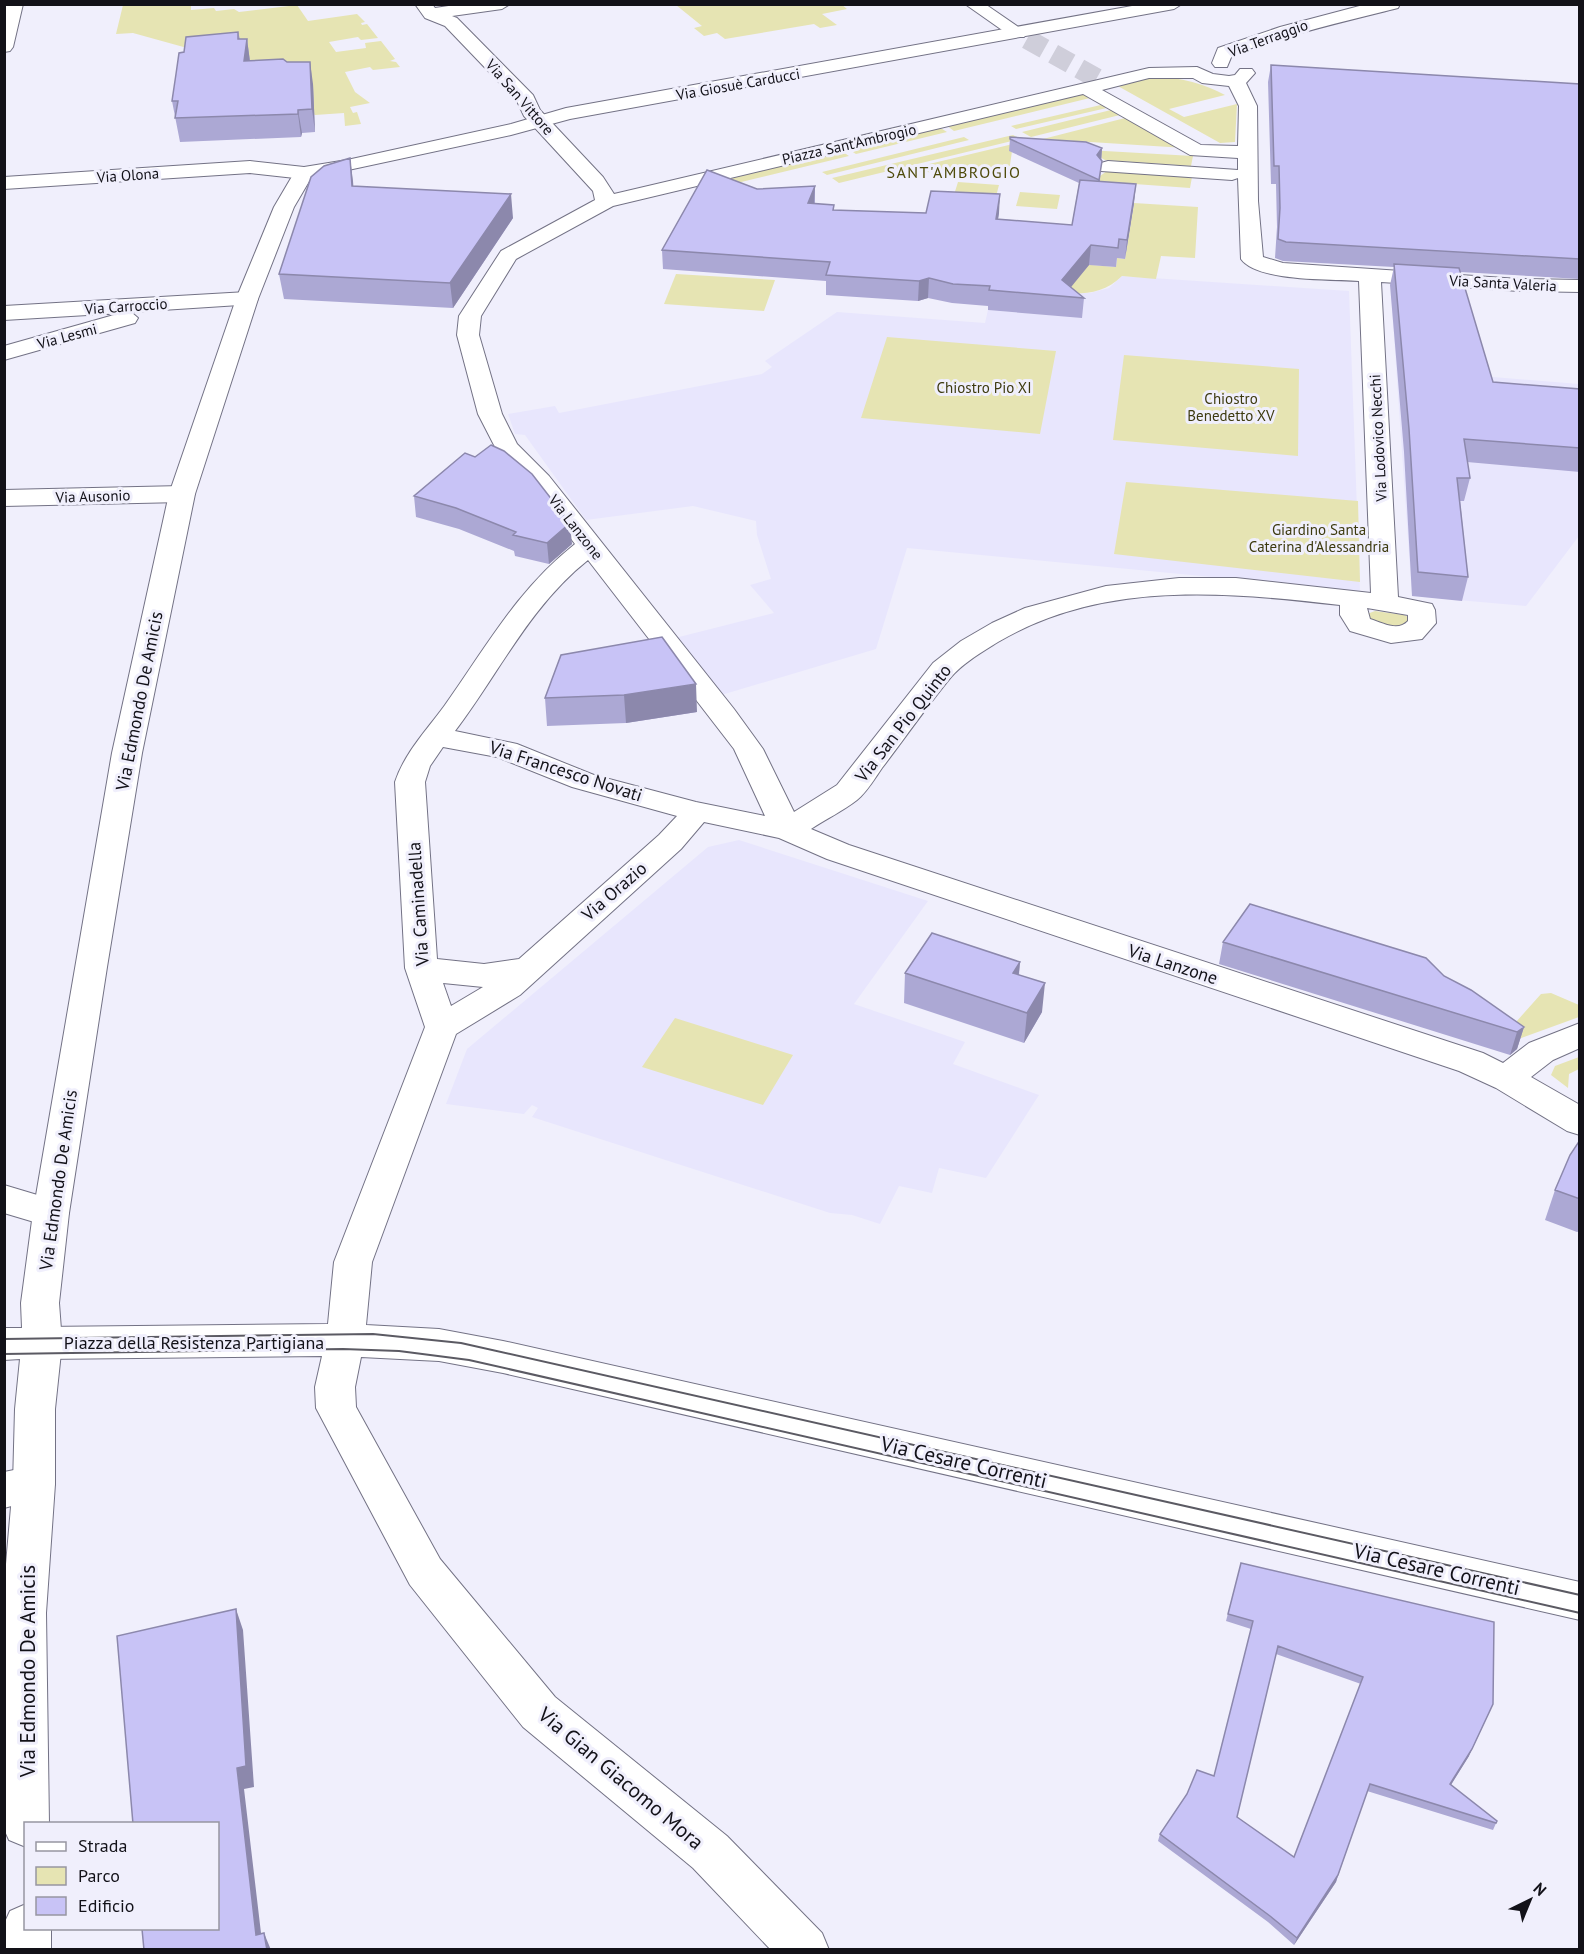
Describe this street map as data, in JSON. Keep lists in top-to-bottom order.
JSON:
{
  "streets": {
    "street": [
      "Via Terraggio",
      "Via Giosuè Carducci",
      "Via San Vittore",
      "Piazza Sant'Ambrogio",
      "Via Olona",
      "Via Santa Valeria",
      "Via Carroccio",
      "Via Lesmi",
      "Via Lodovico Necchi",
      "Via Ausonio",
      "Via Lanzone",
      "Via Edmondo De Amicis",
      "Via San Pio Quinto",
      "Via Francesco Novati",
      "Via Orazio",
      "Via Caminadella",
      "Piazza della Resistenza Partigiana",
      "Via Cesare Correnti",
      "Via Gian Giacomo Mora"
    ]
  },
  "crossings": [
    ["Via Terraggio", "Piazza Sant'Ambrogio"],
    ["Via Giosuè Carducci", "Via San Vittore"],
    ["Via Giosuè Carducci", "Via Olona"],
    ["Via Giosuè Carducci", "Via Edmondo De Amicis"],
    ["Via San Vittore", "Piazza Sant'Ambrogio"],
    ["Piazza Sant'Ambrogio", "Via Santa Valeria"],
    ["Piazza Sant'Ambrogio", "Via Lanzone"],
    ["Via Olona", "Via Edmondo De Amicis"],
    ["Via Santa Valeria", "Via Lodovico Necchi"],
    ["Via Carroccio", "Via Lesmi"],
    ["Via Carroccio", "Via Edmondo De Amicis"],
    ["Via Ausonio", "Via Edmondo De Amicis"],
    ["Via Lanzone", "Via San Pio Quinto"],
    ["Via Lanzone", "Via Francesco Novati"],
    ["Via Lanzone", "Via Caminadella"],
    ["Via Edmondo De Amicis", "Piazza della Resistenza Partigiana"],
    ["Via San Pio Quinto", "Via Francesco Novati"],
    ["Via Francesco Novati", "Via Orazio"],
    ["Via Francesco Novati", "Via Caminadella"],
    ["Via Orazio", "Via Caminadella"],
    ["Piazza della Resistenza Partigiana", "Via Cesare Correnti"],
    ["Piazza della Resistenza Partigiana", "Via Gian Giacomo Mora"],
    ["Via Cesare Correnti", "Via Gian Giacomo Mora"]
  ],
  "districts": ["SANT'AMBROGIO"],
  "parks": ["Chiostro Pio XI", "Chiostro Benedetto XV", "Giardino Santa Caterina d'Alessandria"],
  "legend": ["Strada", "Parco", "Edificio"],
  "north": "top right"
}
